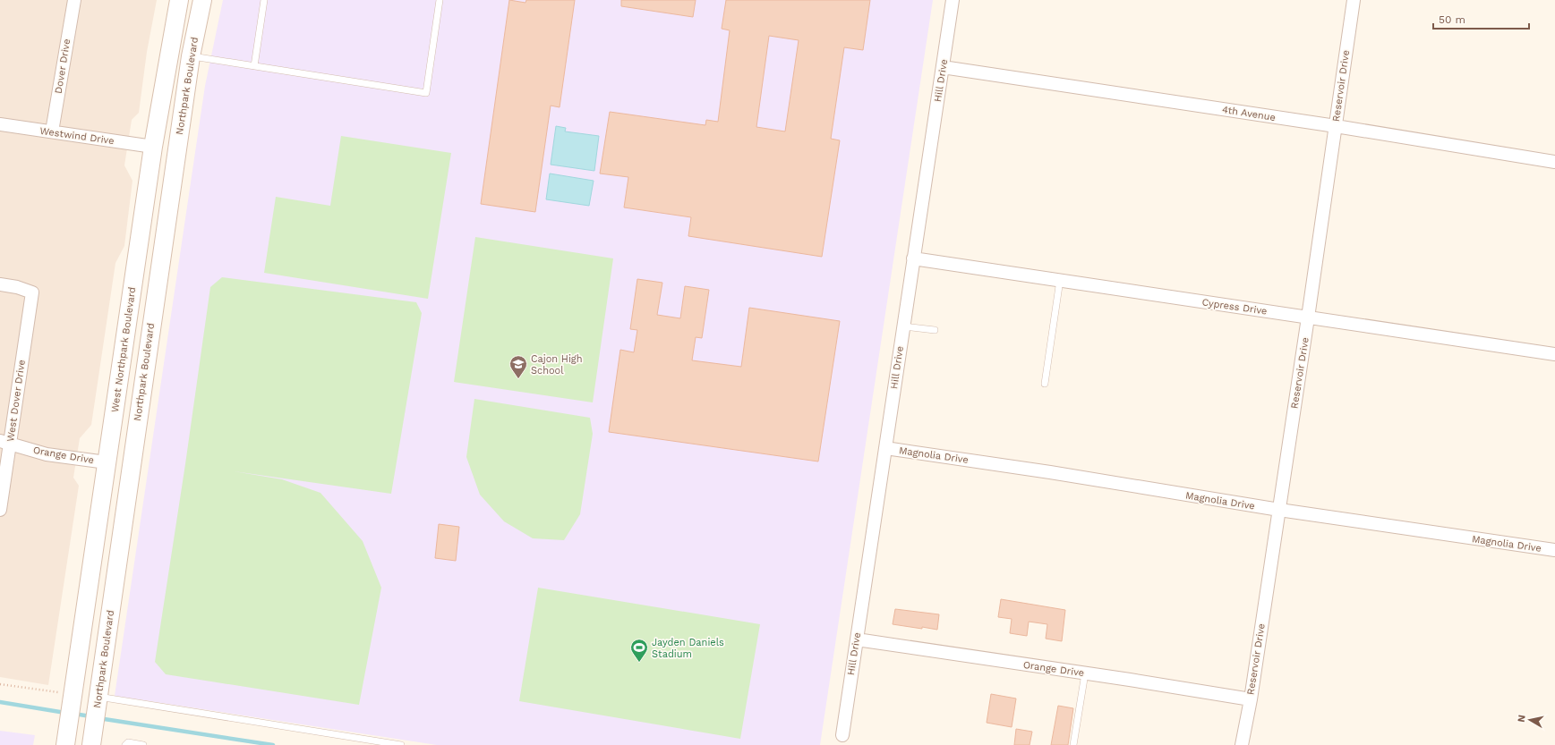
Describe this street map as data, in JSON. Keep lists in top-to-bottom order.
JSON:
{
  "streets": {
    "main road": ["Northpark Boulevard", "West Northpark Boulevard"],
    "street": [
      "Dover Drive",
      "Hill Drive",
      "Reservoir Drive",
      "4th Avenue",
      "Westwind Drive",
      "Cypress Drive",
      "West Dover Drive",
      "Orange Drive",
      "Magnolia Drive"
    ]
  },
  "crossings": [
    ["Dover Drive", "Westwind Drive"],
    ["Hill Drive", "4th Avenue"],
    ["Hill Drive", "Cypress Drive"],
    ["Hill Drive", "Orange Drive"],
    ["Hill Drive", "Magnolia Drive"],
    ["Reservoir Drive", "4th Avenue"],
    ["Reservoir Drive", "Cypress Drive"],
    ["Reservoir Drive", "Orange Drive"],
    ["Reservoir Drive", "Magnolia Drive"],
    ["Westwind Drive", "West Northpark Boulevard"],
    ["West Northpark Boulevard", "Orange Drive"],
    ["West Dover Drive", "Orange Drive"]
  ],
  "places": {
    "school or university": ["Cajon High School"],
    "sports": ["Jayden Daniels Stadium"]
  },
  "scale_bar": "50 m",
  "north": "left"
}
